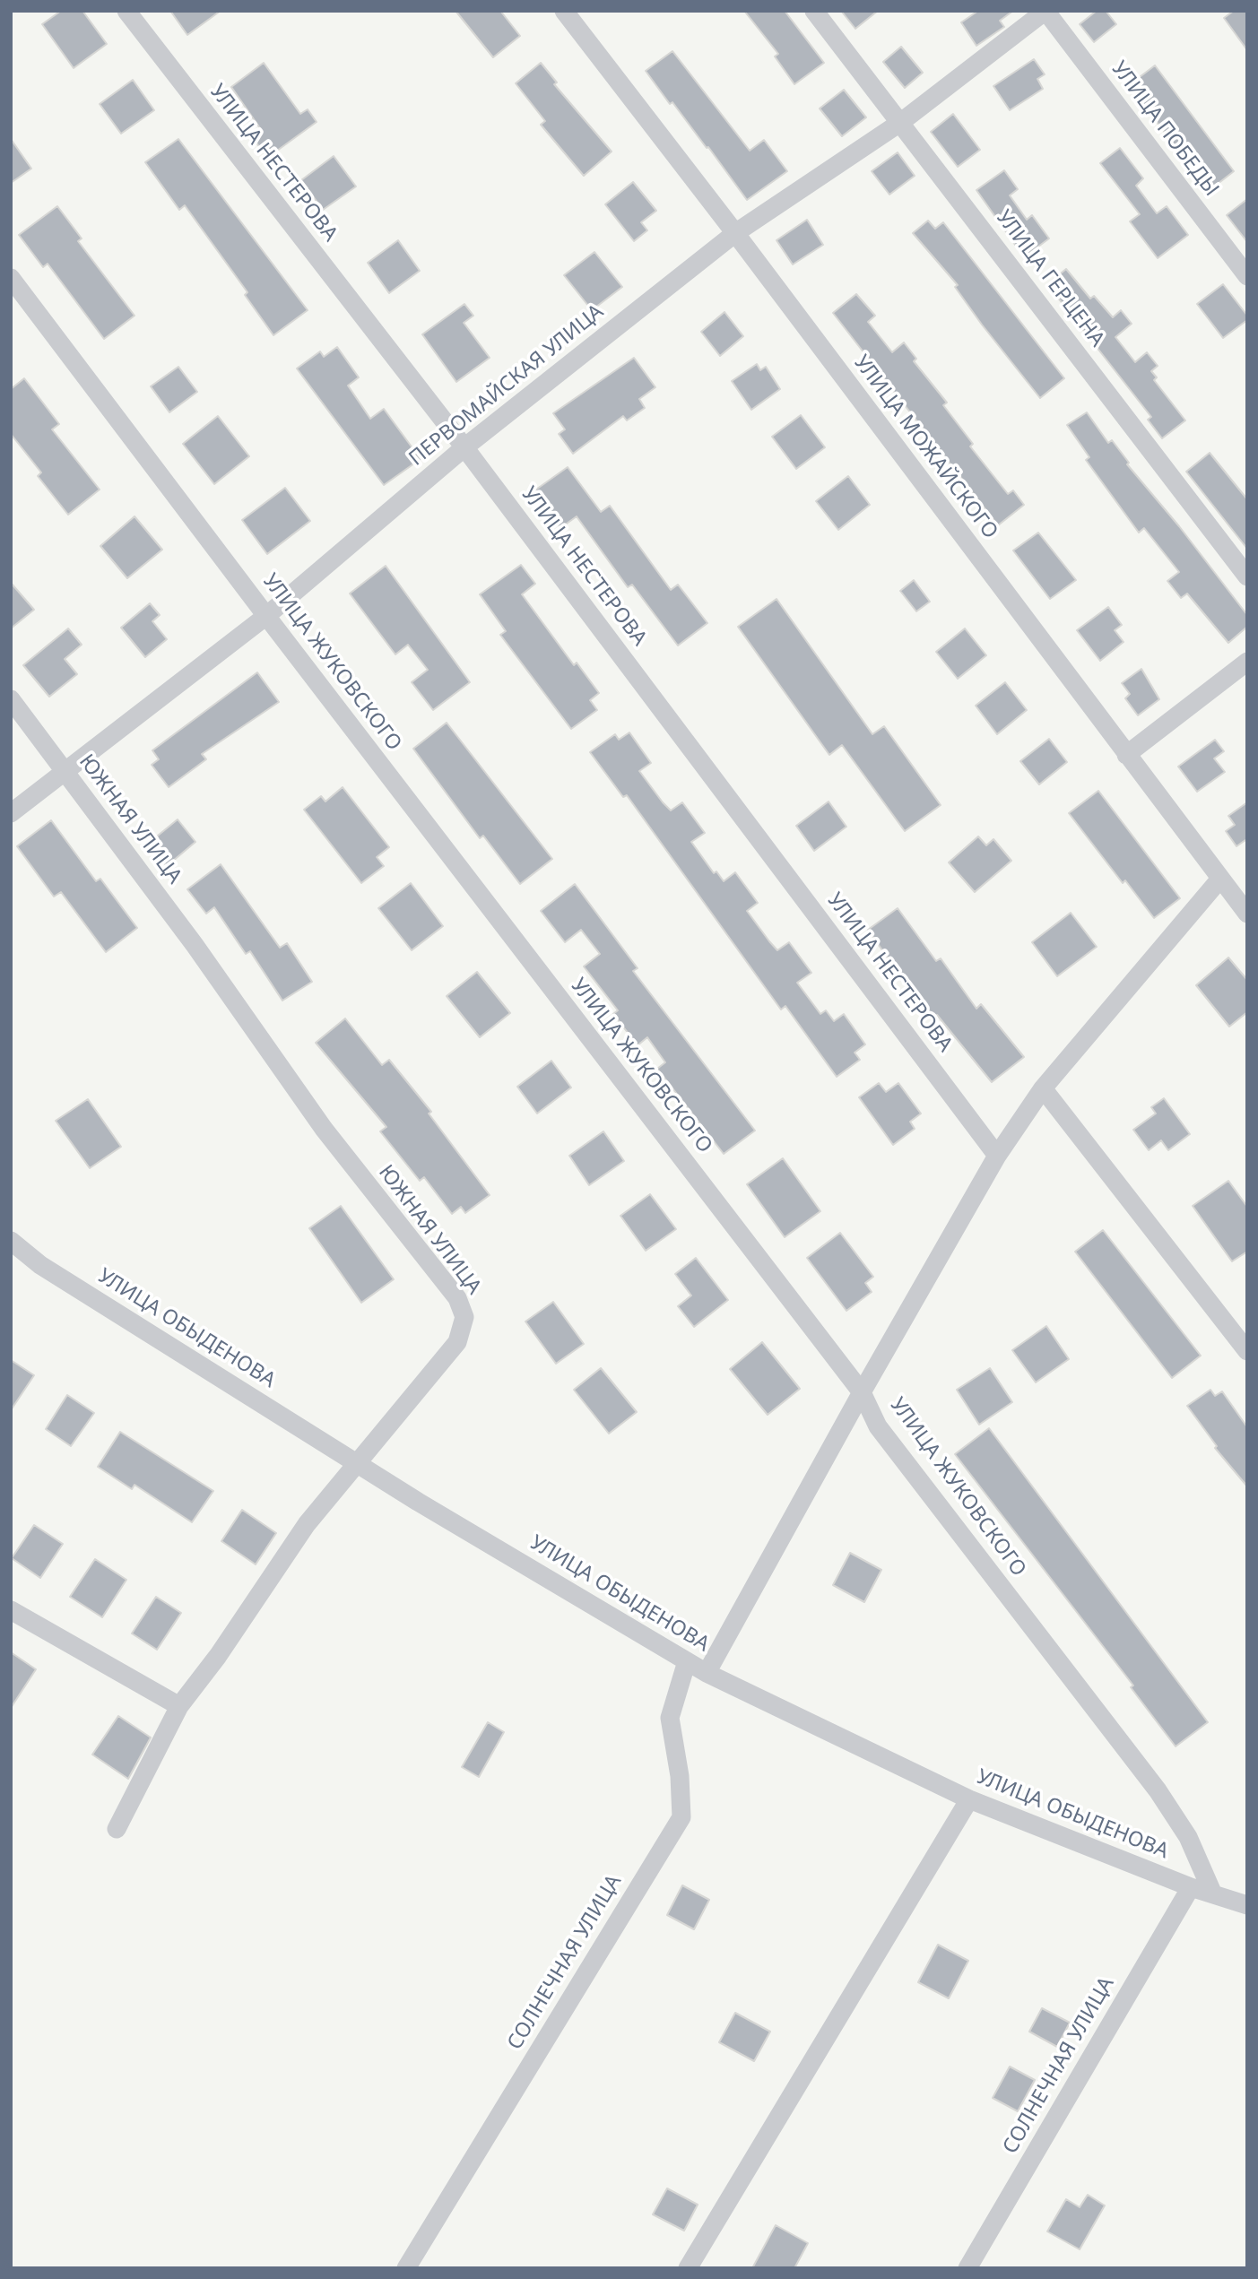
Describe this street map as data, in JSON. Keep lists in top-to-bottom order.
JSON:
{
  "streets": {
    "street": [
      "УЛИЦА ПОБЕДЫ",
      "УЛИЦА НЕСТЕРОВА",
      "УЛИЦА ГЕРЦЕНА",
      "ПЕРВОМАЙСКАЯ УЛИЦА",
      "УЛИЦА МОЖАЙСКОГО",
      "УЛИЦА ЖУКОВСКОГО",
      "ЮЖНАЯ УЛИЦА",
      "УЛИЦА ОБЫДЕНОВА",
      "СОЛНЕЧНАЯ УЛИЦА"
    ]
  },
  "crossings": [
    ["УЛИЦА ПОБЕДЫ", "ПЕРВОМАЙСКАЯ УЛИЦА"],
    ["УЛИЦА НЕСТЕРОВА", "ПЕРВОМАЙСКАЯ УЛИЦА"],
    ["УЛИЦА ГЕРЦЕНА", "ПЕРВОМАЙСКАЯ УЛИЦА"],
    ["ПЕРВОМАЙСКАЯ УЛИЦА", "УЛИЦА МОЖАЙСКОГО"],
    ["ПЕРВОМАЙСКАЯ УЛИЦА", "УЛИЦА ЖУКОВСКОГО"],
    ["ПЕРВОМАЙСКАЯ УЛИЦА", "ЮЖНАЯ УЛИЦА"],
    ["УЛИЦА ЖУКОВСКОГО", "УЛИЦА ОБЫДЕНОВА"],
    ["ЮЖНАЯ УЛИЦА", "УЛИЦА ОБЫДЕНОВА"],
    ["УЛИЦА ОБЫДЕНОВА", "СОЛНЕЧНАЯ УЛИЦА"]
  ]
}
